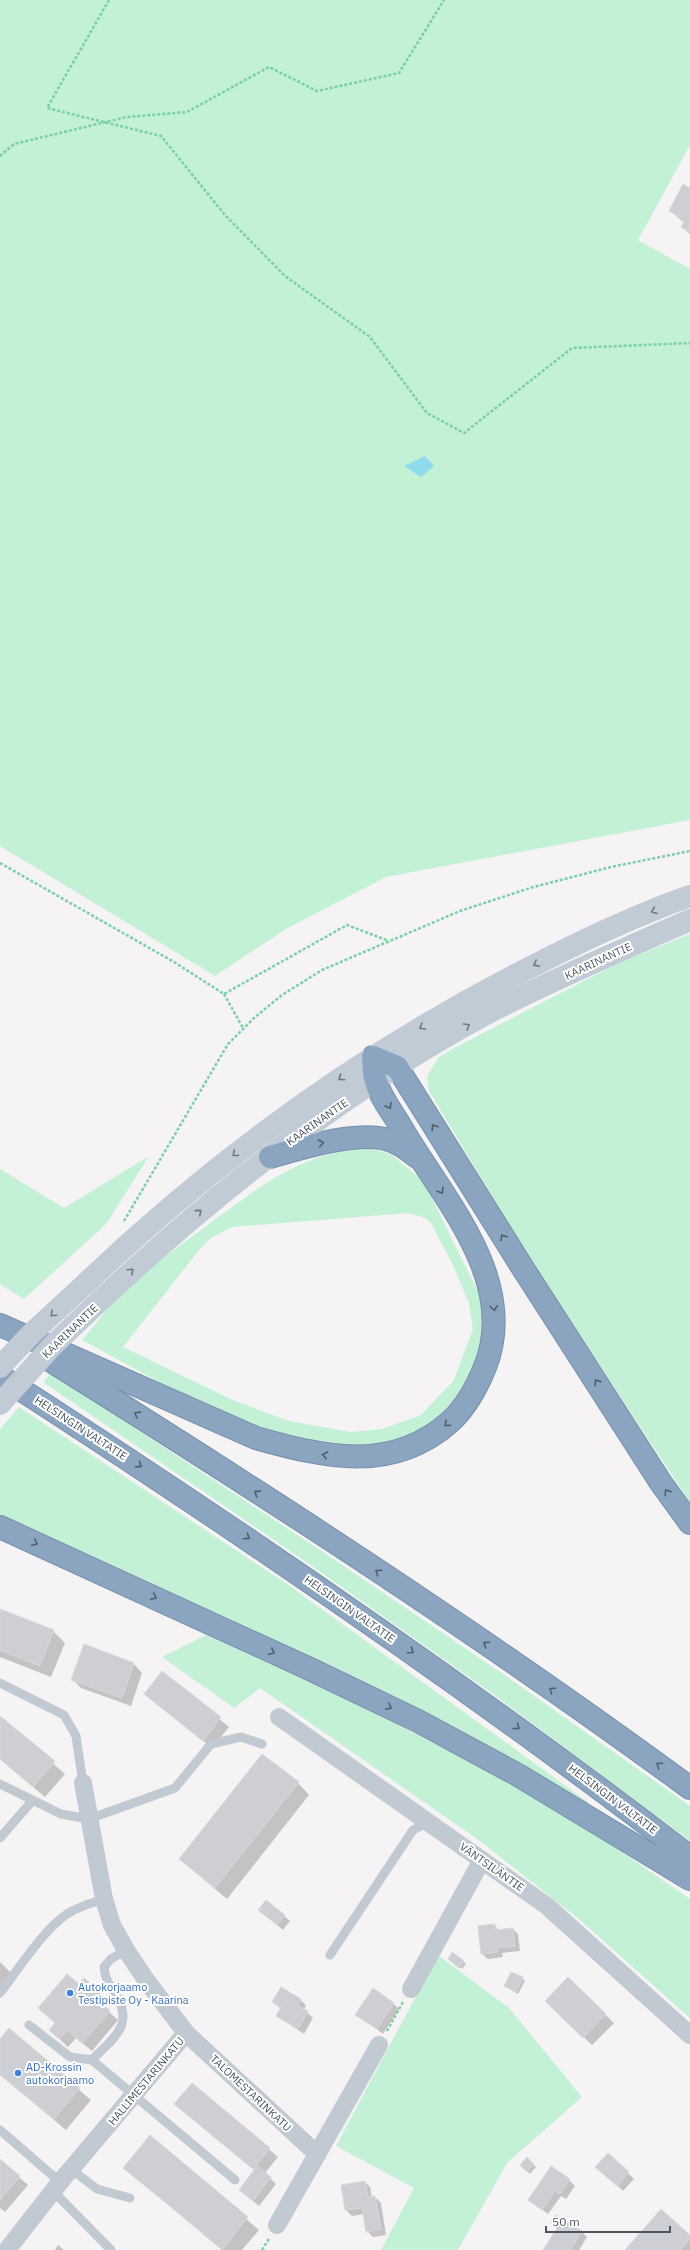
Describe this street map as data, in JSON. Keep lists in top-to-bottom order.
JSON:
{
  "streets": {
    "highway": ["HELSINGIN VALTATIE"],
    "main road": ["KAARINANTIE"],
    "street": ["VÄNTSILÄNTIE", "HALLIMESTARINKATU", "TALOMESTARINKATU"]
  },
  "crossings": [
    ["HALLIMESTARINKATU", "TALOMESTARINKATU"]
  ],
  "places": ["Autokorjaamo Testipiste Oy - Kaarina", "AD-Krossin autokorjaamo"],
  "scale_bar": "50 m"
}
